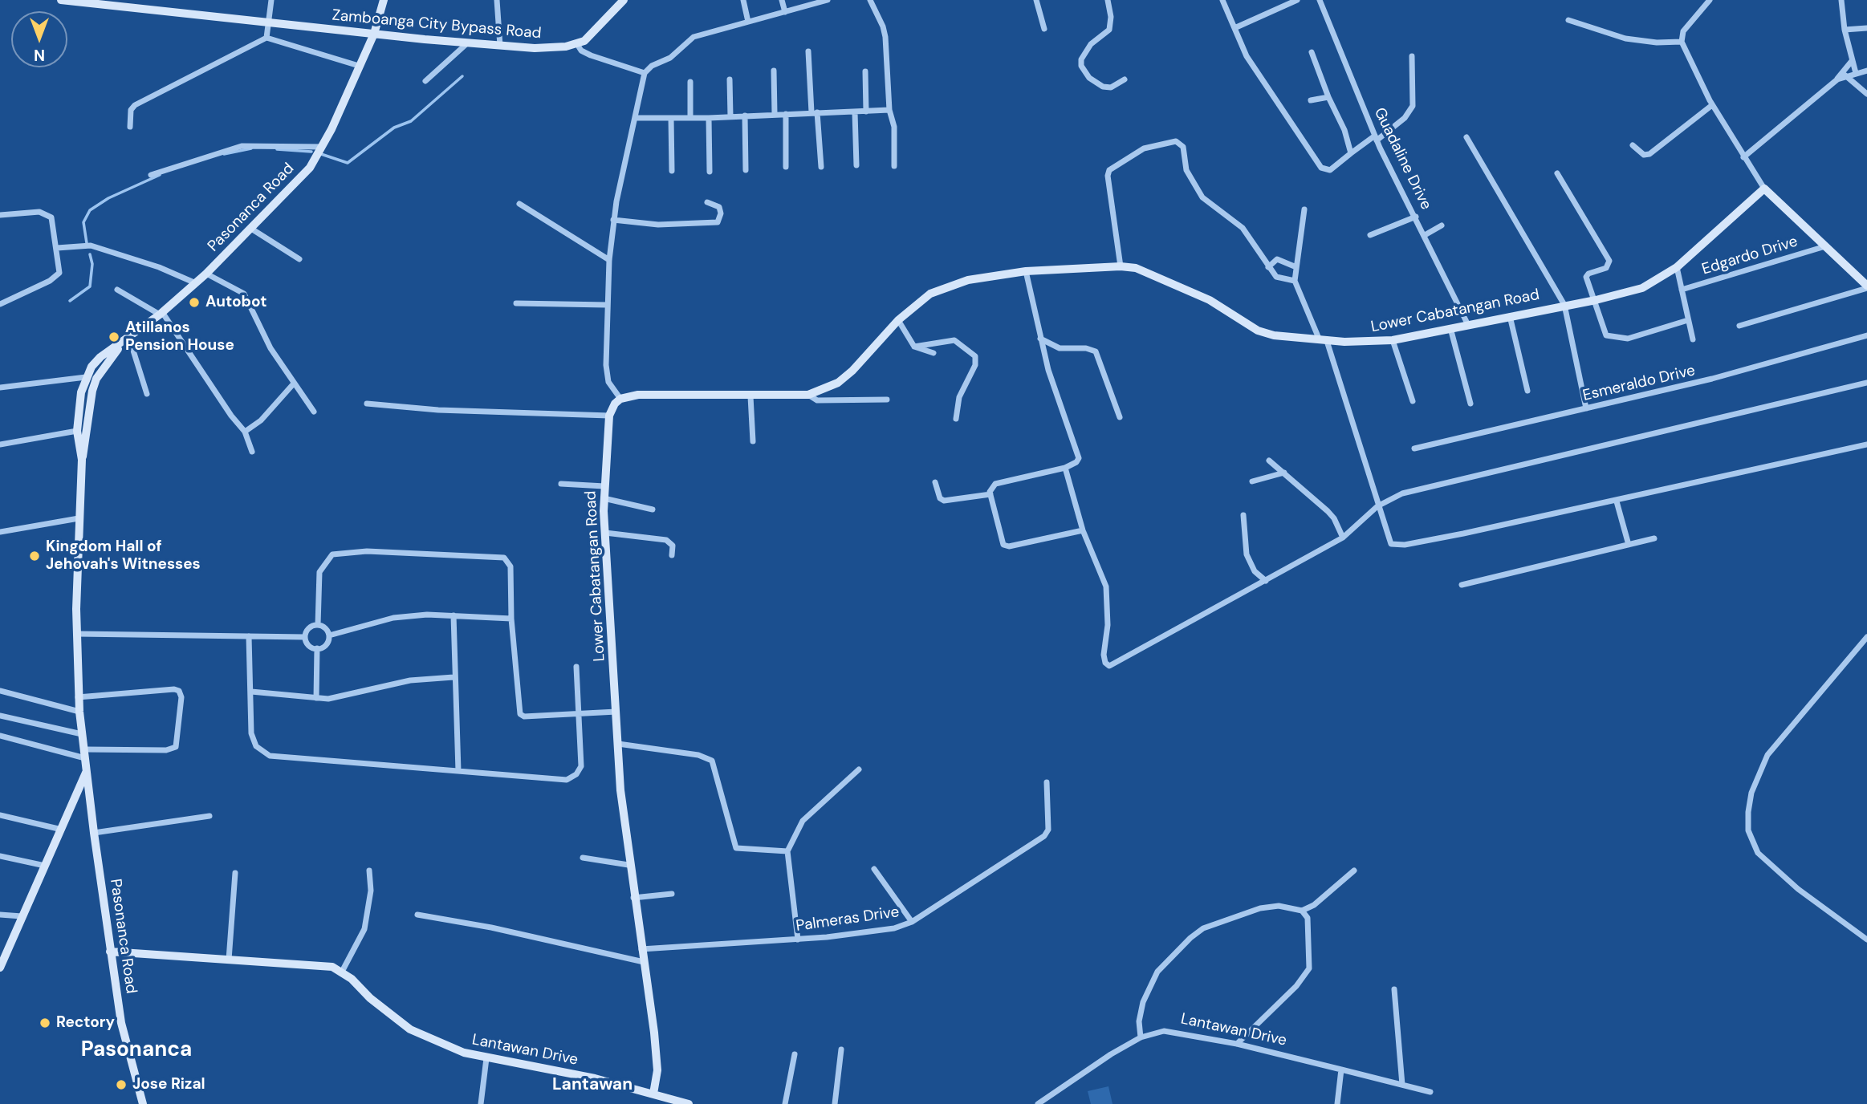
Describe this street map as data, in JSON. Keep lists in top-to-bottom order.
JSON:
{
  "streets": {
    "street": [
      "Zamboanga City Bypass Road",
      "Guadaline Drive",
      "Pasonanca Road",
      "Edgardo Drive",
      "Lower Cabatangan Road",
      "Esmeraldo Drive",
      "Palmeras Drive",
      "Lantawan Drive"
    ]
  },
  "crossings": [
    ["Zamboanga City Bypass Road", "Pasonanca Road"],
    ["Guadaline Drive", "Lower Cabatangan Road"],
    ["Lower Cabatangan Road", "Palmeras Drive"],
    ["Lower Cabatangan Road", "Lantawan Drive"]
  ],
  "districts": ["Pasonanca", "Lantawan"],
  "places": [
    "Autobot",
    "Atillanos Pension House",
    "Kingdom Hall of Jehovah's Witnesses",
    "Rectory",
    "Jose Rizal"
  ],
  "north": "bottom"
}
